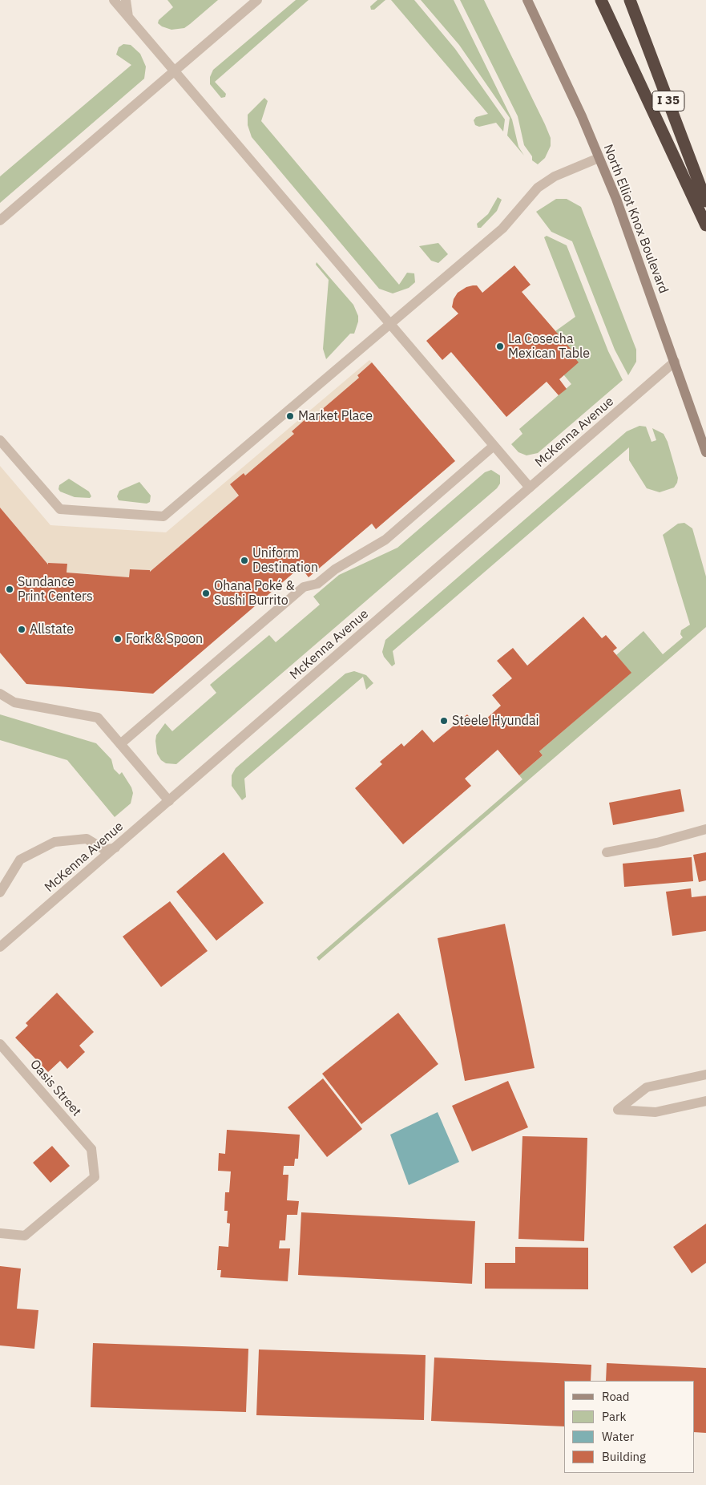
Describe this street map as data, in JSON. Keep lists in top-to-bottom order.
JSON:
{
  "streets": {
    "highway": ["I 35"],
    "main road": ["North Elliot Knox Boulevard"],
    "street": ["McKenna Avenue", "Oasis Street"]
  },
  "crossings": [
    ["North Elliot Knox Boulevard", "McKenna Avenue"]
  ],
  "places": [
    "La Cosecha Mexican Table",
    "Market Place",
    "Uniform Destination",
    "Sundance Print Centers",
    "Ohana Poké & Sushi Burrito",
    "Allstate",
    "Fork & Spoon",
    "Steele Hyundai"
  ],
  "legend": [
    "Road",
    "Park",
    "Water",
    "Building"
  ]
}
